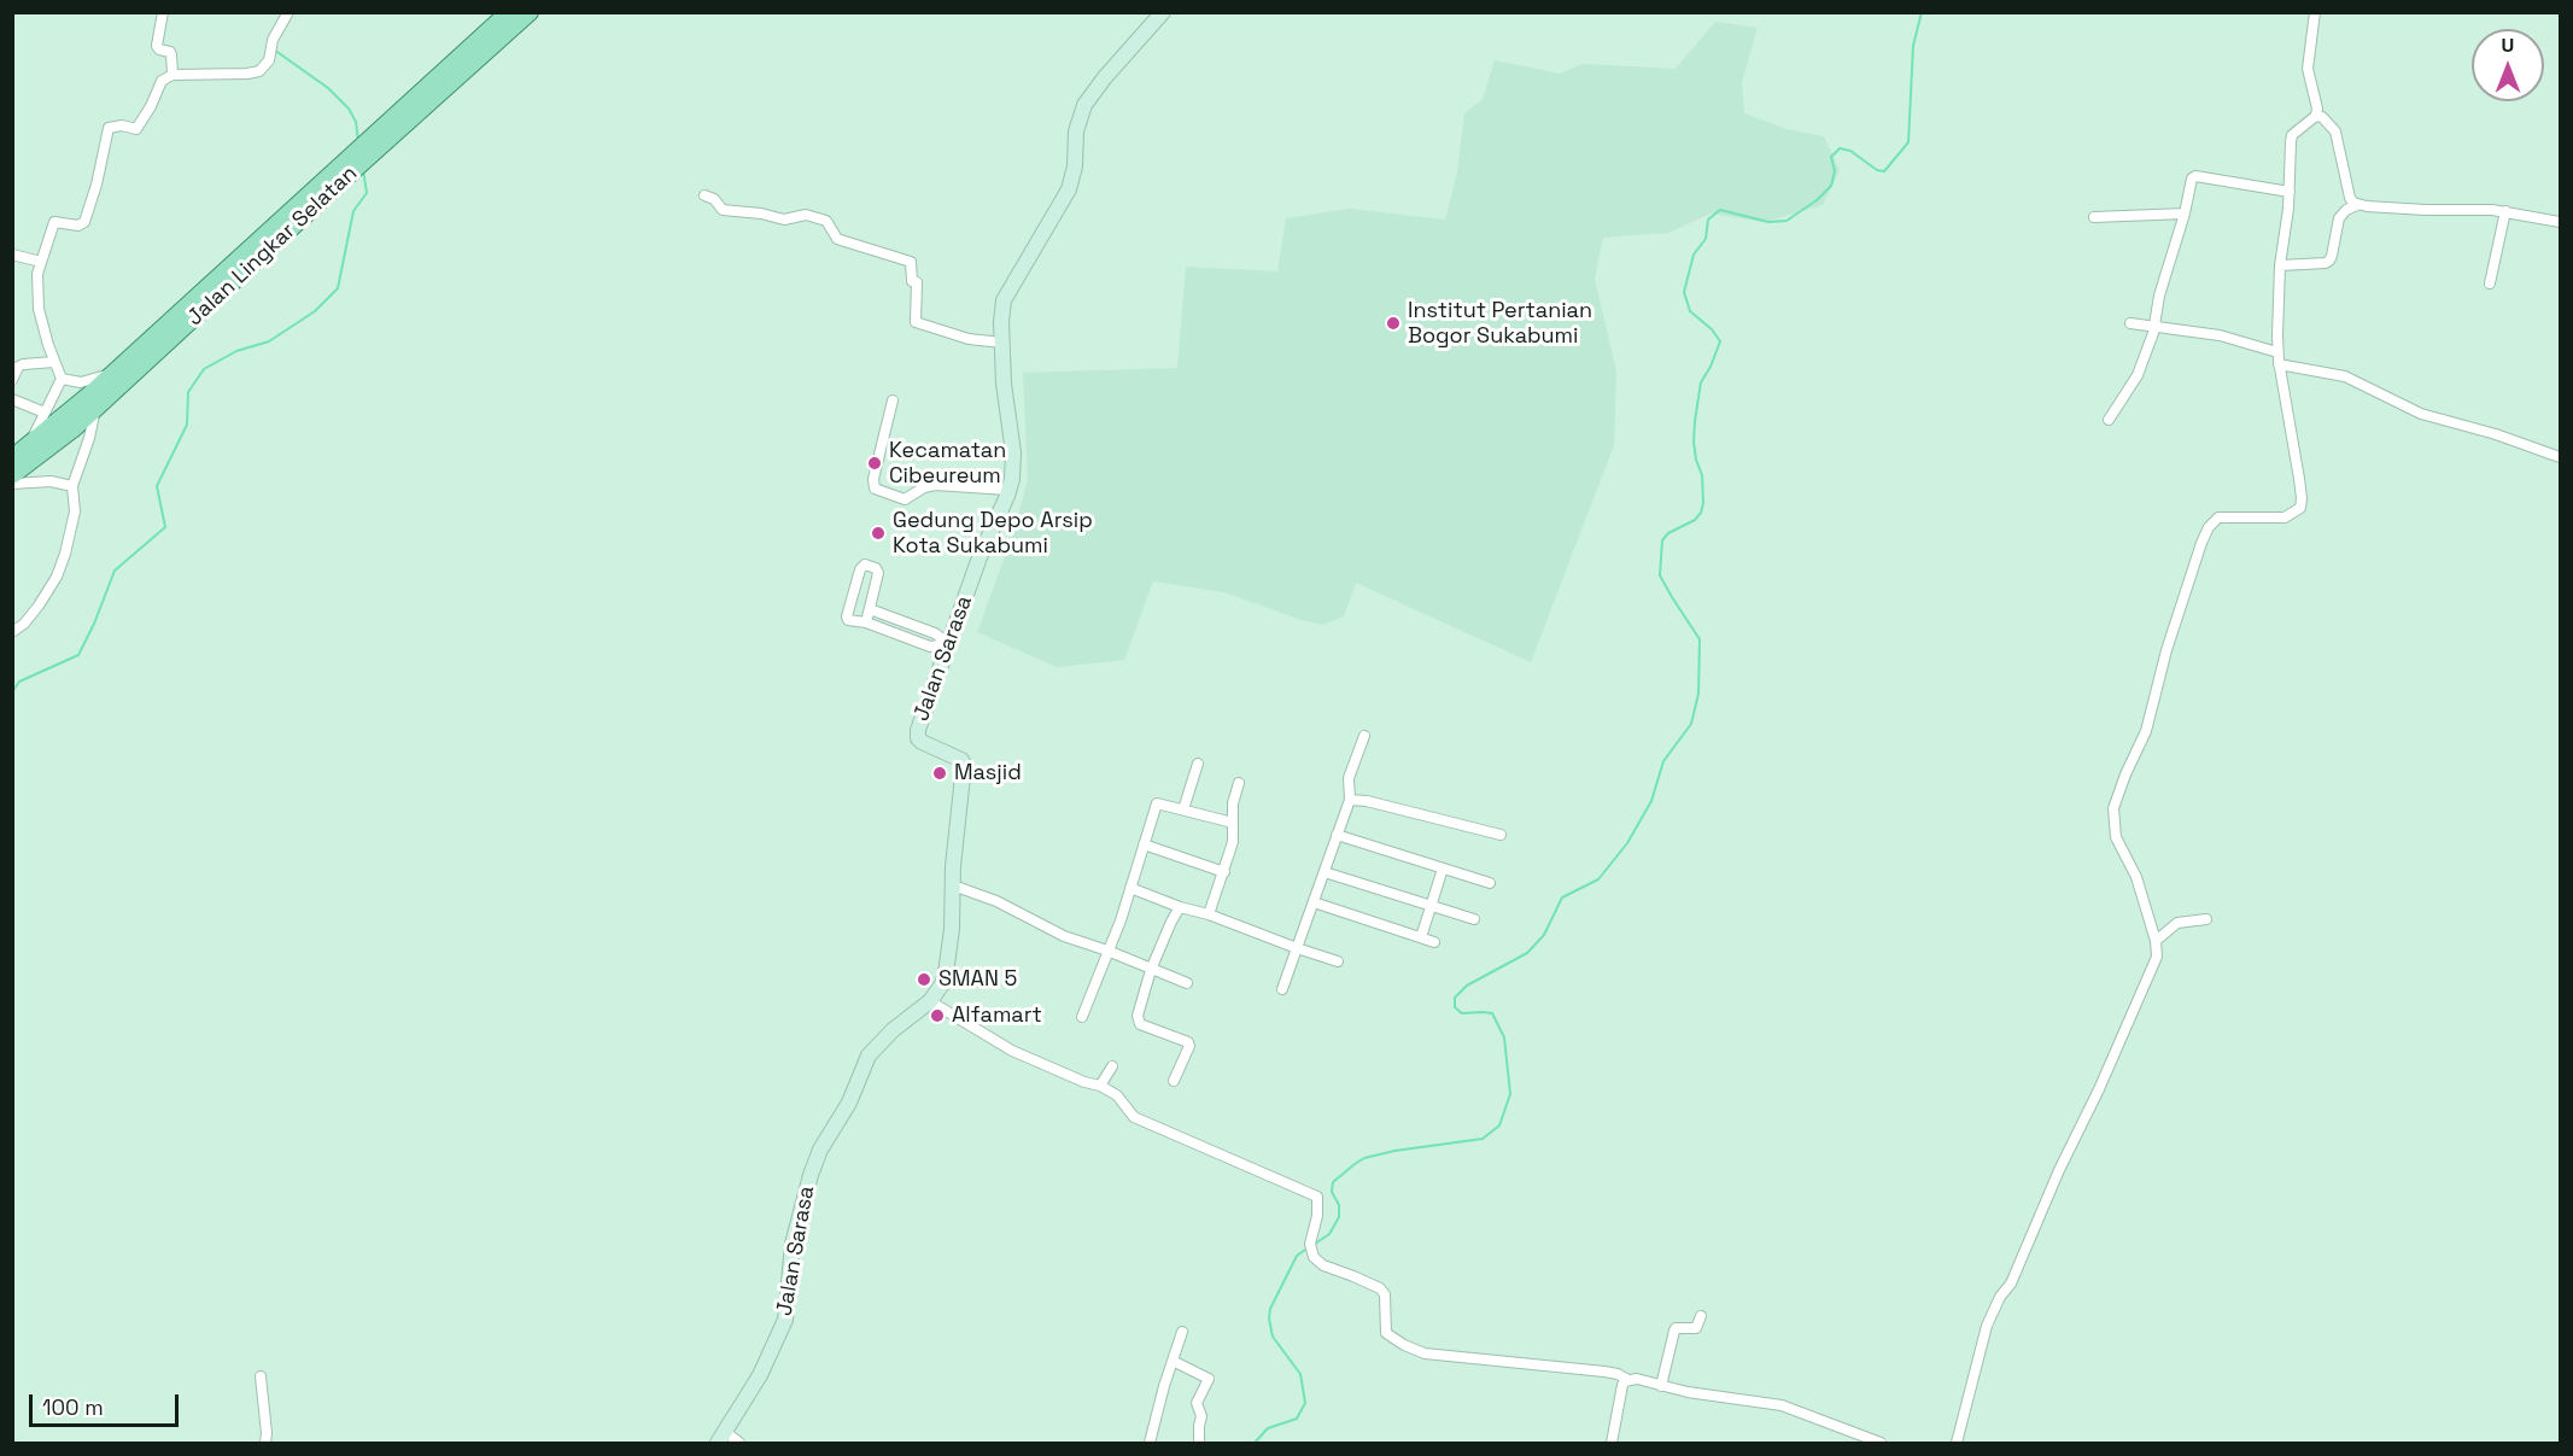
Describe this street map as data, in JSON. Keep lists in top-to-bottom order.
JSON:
{
  "streets": {
    "main road": ["Jalan Lingkar Selatan"],
    "street": ["Jalan Sarasa"]
  },
  "places": [
    "Institut Pertanian Bogor Sukabumi",
    "Kecamatan Cibeureum",
    "Gedung Depo Arsip Kota Sukabumi",
    "Masjid",
    "SMAN 5",
    "Alfamart"
  ],
  "scale_bar": "100 m",
  "north": "top"
}
